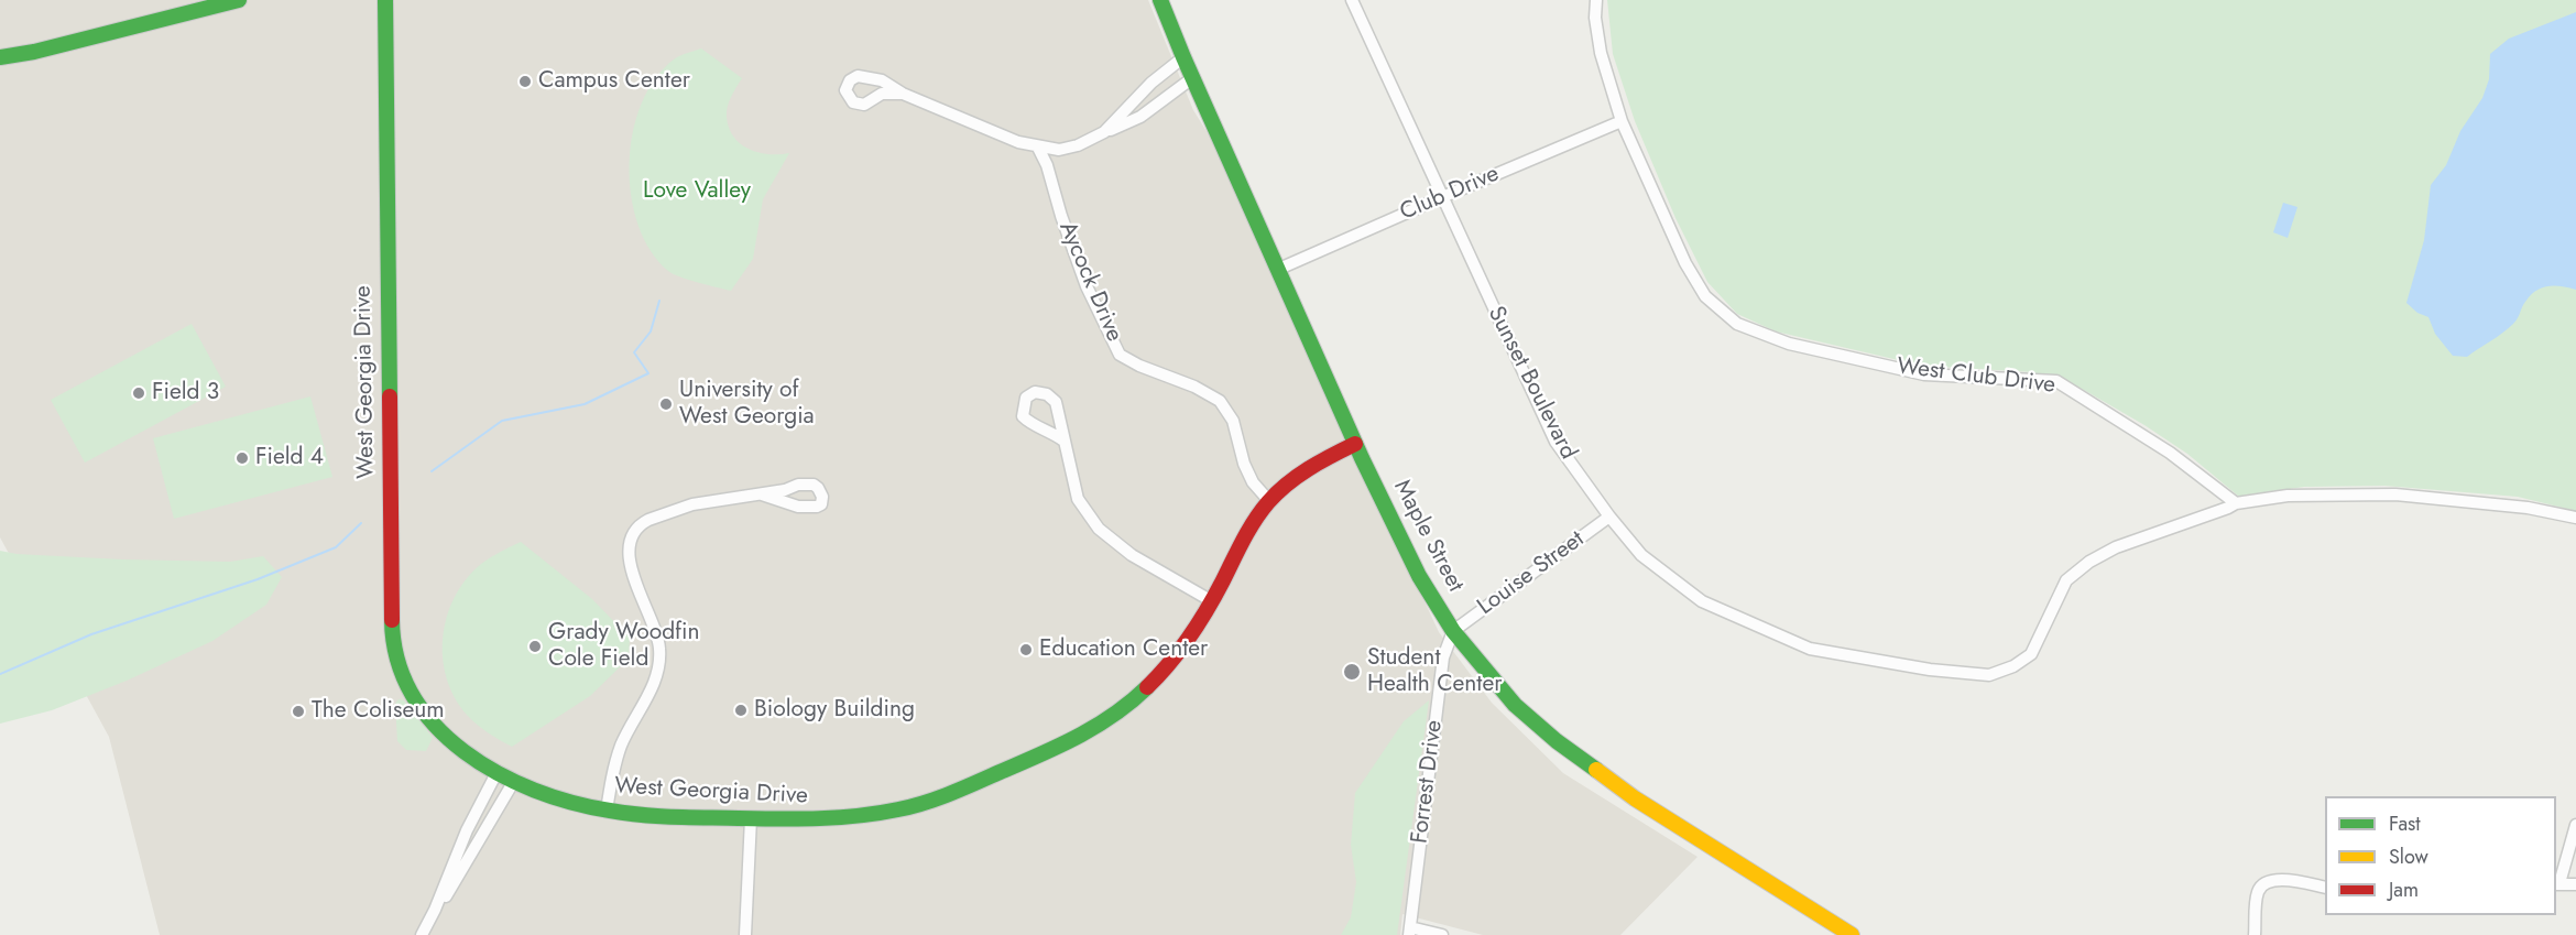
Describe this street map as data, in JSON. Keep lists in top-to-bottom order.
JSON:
{
  "streets": {
    "street": [
      "Club Drive",
      "Aycock Drive",
      "West Club Drive",
      "West Georgia Drive",
      "Sunset Boulevard",
      "Maple Street",
      "Louise Street",
      "Forrest Drive"
    ]
  },
  "crossings": [
    ["Club Drive", "West Club Drive"],
    ["Club Drive", "Sunset Boulevard"],
    ["Club Drive", "Maple Street"],
    ["Aycock Drive", "West Georgia Drive"],
    ["West Club Drive", "Sunset Boulevard"],
    ["West Georgia Drive", "Maple Street"],
    ["Sunset Boulevard", "Louise Street"],
    ["Maple Street", "Louise Street"],
    ["Maple Street", "Forrest Drive"],
    ["Louise Street", "Forrest Drive"]
  ],
  "parks": ["Love Valley"],
  "places": [
    "Campus Center",
    "Field 3",
    "University of West Georgia",
    "Field 4",
    "Grady Woodfin Cole Field",
    "Education Center",
    "Student Health Center",
    "Biology Building",
    "The Coliseum"
  ],
  "legend": ["Fast", "Slow", "Jam"]
}
